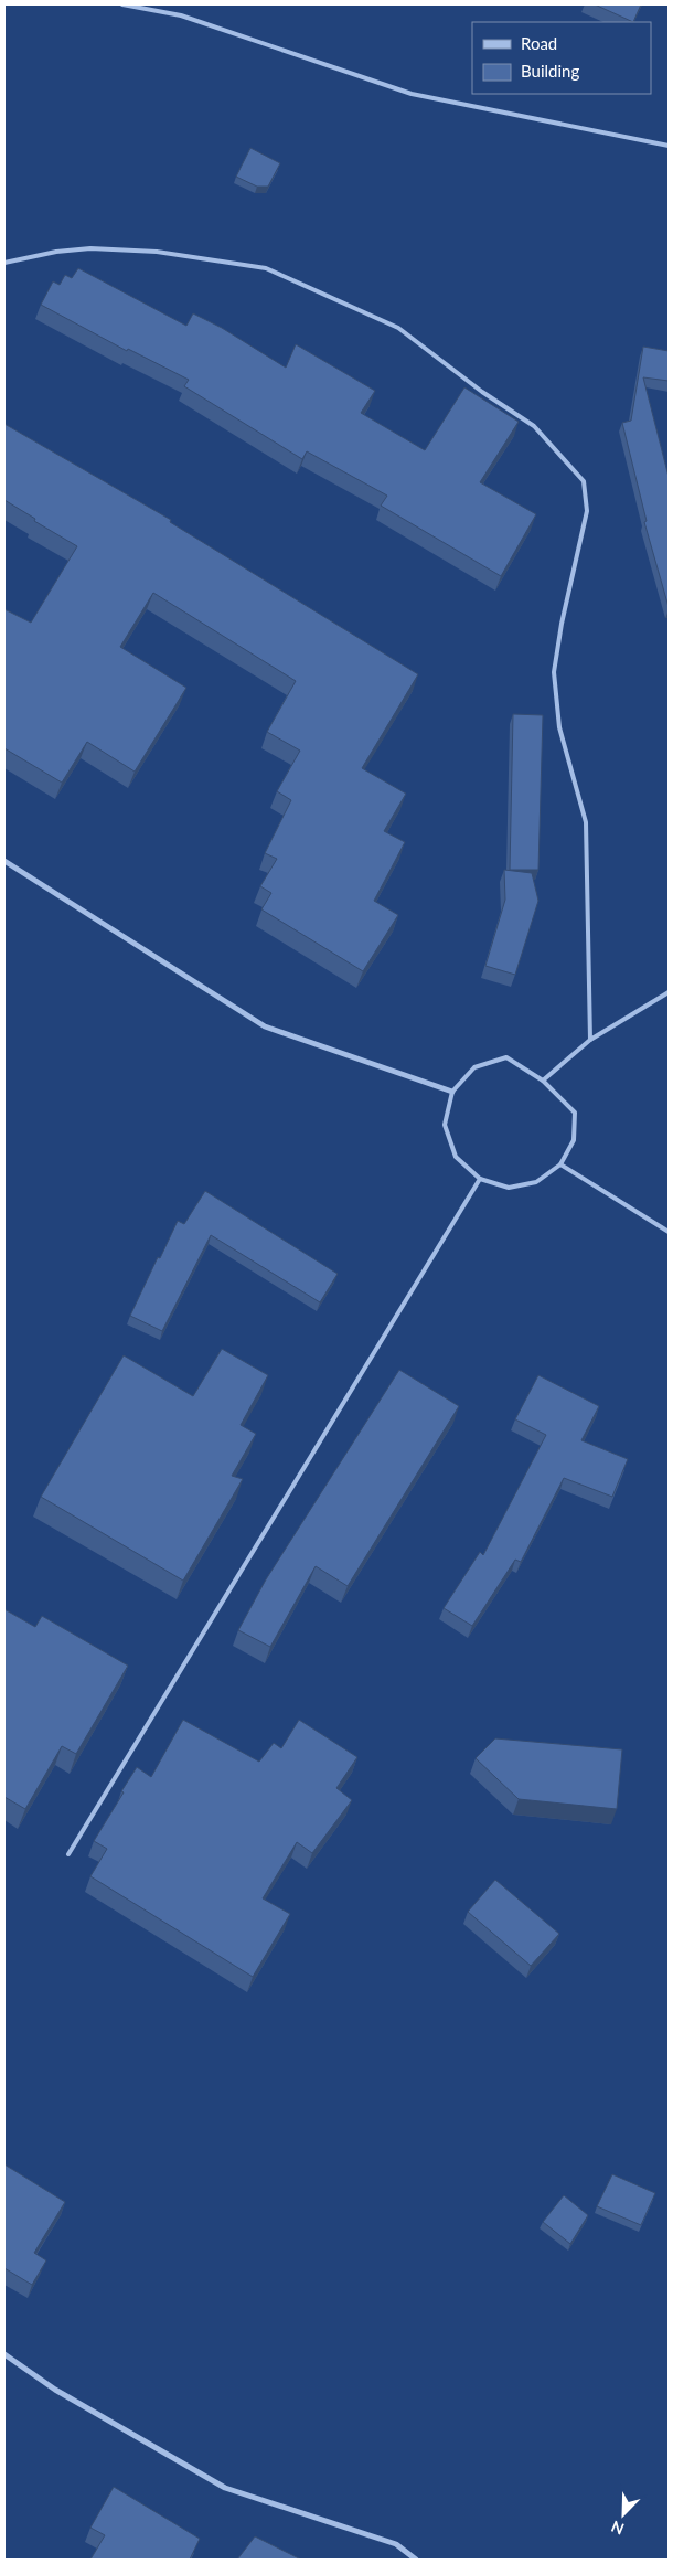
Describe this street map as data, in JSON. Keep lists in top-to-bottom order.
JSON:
{
  "legend": ["Road", "Building"],
  "north": "bottom left"
}
